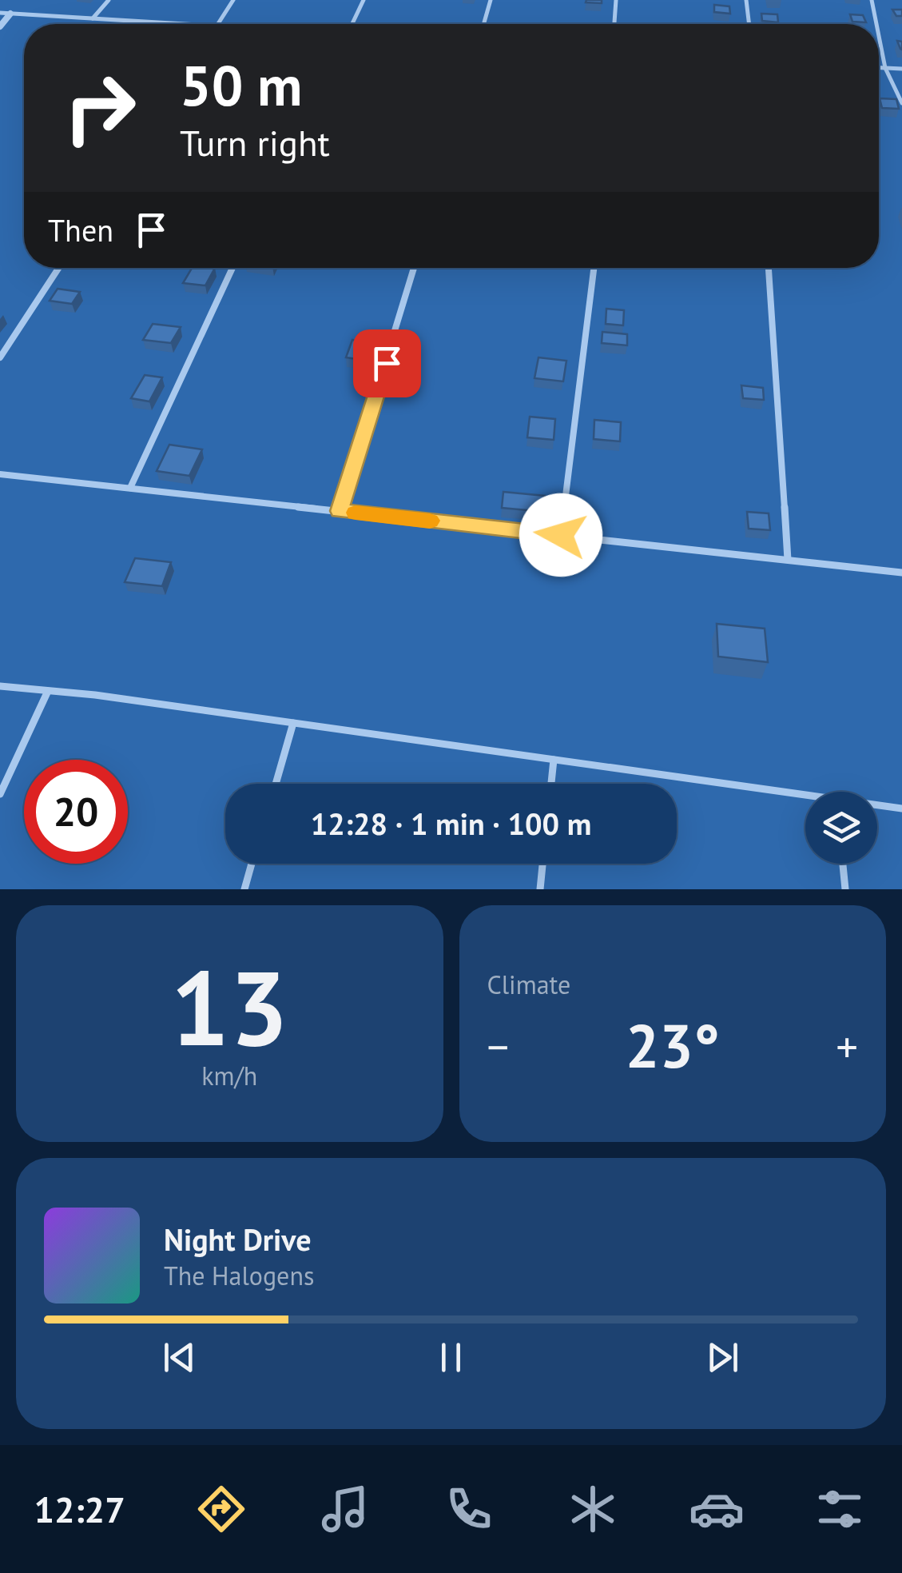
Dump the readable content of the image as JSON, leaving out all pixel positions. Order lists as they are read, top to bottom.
{
  "page": {
    "turn": ["50 m", "Turn right"],
    "then": "Then",
    "limit": "20",
    "trip": "12:28 · 1 min · 100 m",
    "tile": [
      ["13", "km/h"],
      "Climate"
    ],
    "heat": ["−", "23°", "+"],
    "song": ["Night Drive", "The Halogens"],
    "tabs": "12:27"
  }
}
